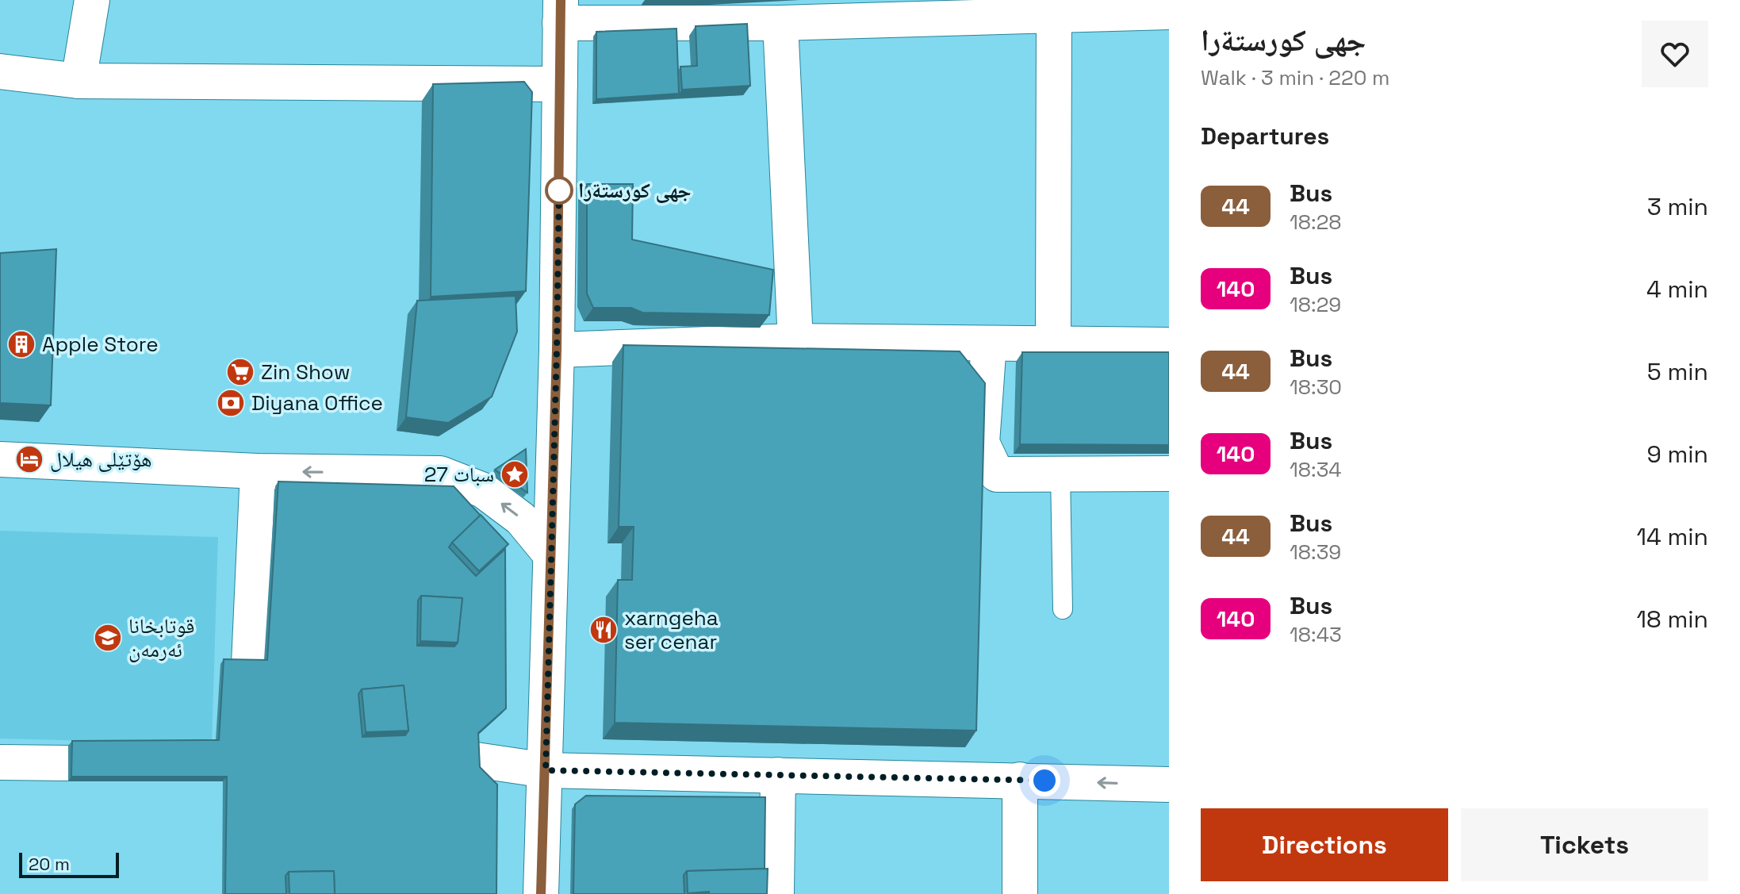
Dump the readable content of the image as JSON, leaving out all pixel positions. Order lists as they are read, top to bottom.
{
  "places": {
    "other": ["جهى كورستةرا"],
    "building": ["Apple Store"],
    "supermarket": ["Zin Show"],
    "bank": ["Diyana Office"],
    "hotel": ["هۆتێلی هیلال"],
    "place": ["27 سبات"],
    "restaurant": ["xarngeha ser cenar"],
    "school or university": ["قوتابخانا ئه‌رمه‌ن"]
  },
  "lines": ["bus line 44"],
  "scale_bar": "20 m",
  "page": {
    "heading": [
      ["جهى كورستةرا", "Walk · 3 min · 220 m"],
      "Departures"
    ],
    "list": [
      {
        "mark": "44",
        "name": "Bus",
        "note": "18:28",
        "value": "3 min"
      },
      {
        "mark": "140",
        "name": "Bus",
        "note": "18:29",
        "value": "4 min"
      },
      {
        "mark": "44",
        "name": "Bus",
        "note": "18:30",
        "value": "5 min"
      },
      {
        "mark": "140",
        "name": "Bus",
        "note": "18:34",
        "value": "9 min"
      },
      {
        "mark": "44",
        "name": "Bus",
        "note": "18:39",
        "value": "14 min"
      },
      {
        "mark": "140",
        "name": "Bus",
        "note": "18:43",
        "value": "18 min"
      }
    ],
    "buttons": ["Directions", "Tickets"],
    "scale": "20 m"
  }
}
